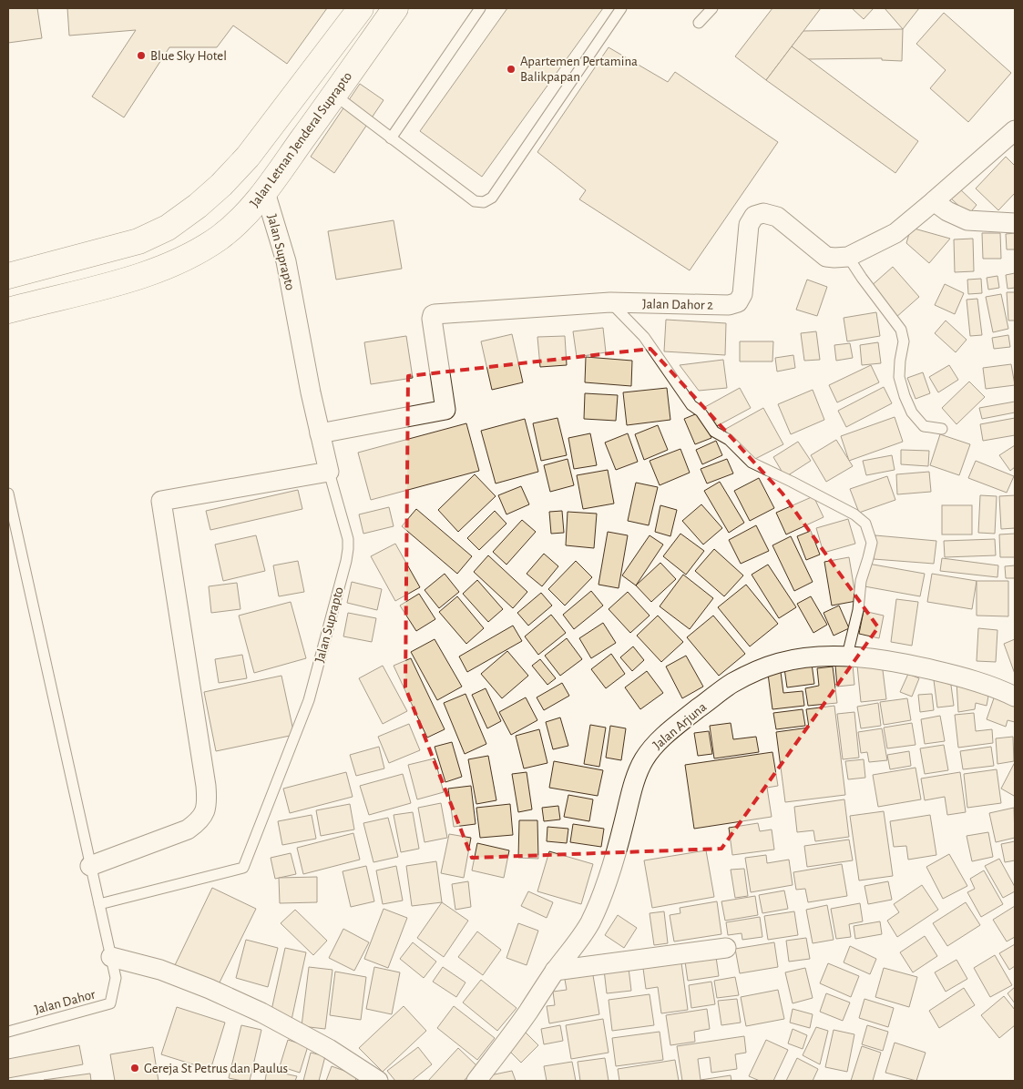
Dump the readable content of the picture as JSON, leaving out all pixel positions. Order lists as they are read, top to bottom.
{
  "streets": {
    "main road": ["Jalan Letnan Jenderal Suprapto"],
    "street": ["Jalan Suprapto", "Jalan Dahor 2", "Jalan Arjuna"],
    "lane": ["Jalan Dahor"]
  },
  "crossings": [
    ["Jalan Letnan Jenderal Suprapto", "Jalan Suprapto"],
    ["Jalan Suprapto", "Jalan Dahor 2"],
    ["Jalan Suprapto", "Jalan Dahor"]
  ],
  "places": ["Blue Sky Hotel", "Apartemen Pertamina Balikpapan", "Gereja St Petrus dan Paulus"]
}
